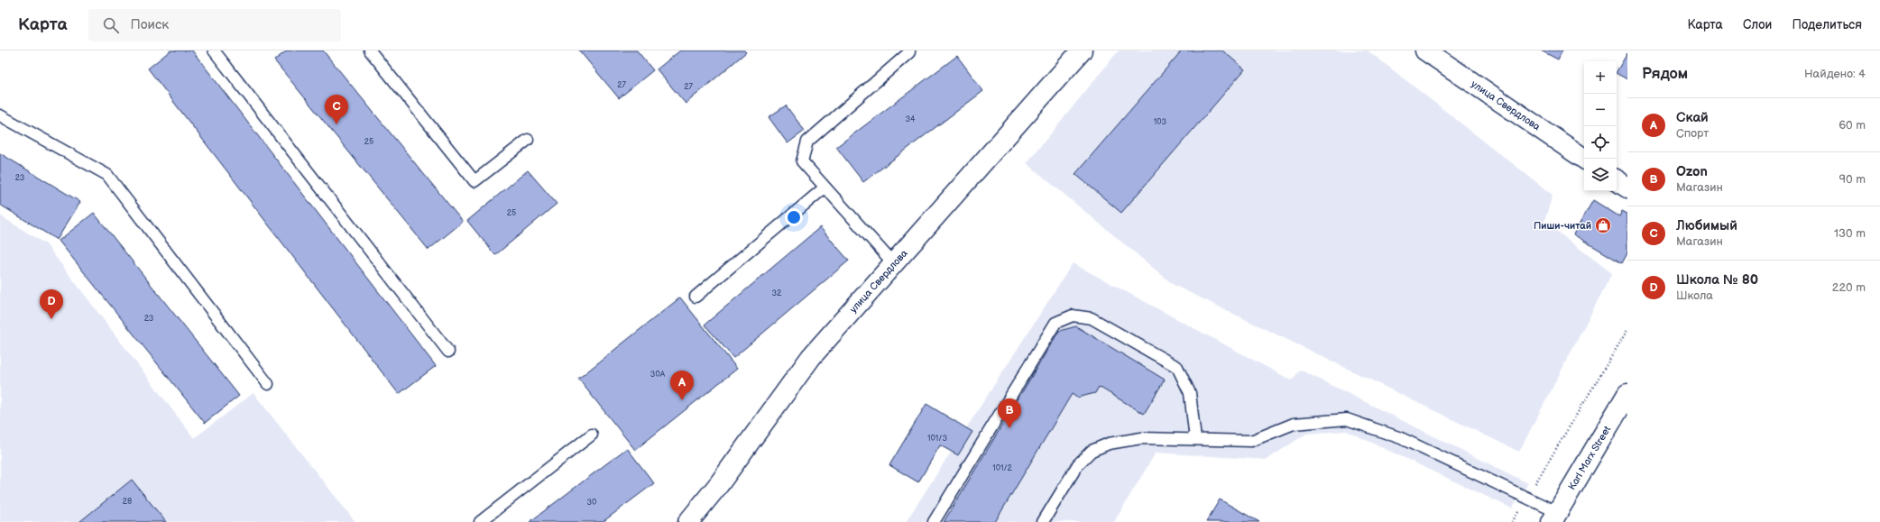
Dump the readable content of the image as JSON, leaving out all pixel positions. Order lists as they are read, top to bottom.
{
  "streets": {
    "main road": ["улица Свердлова", "Karl Marx Street"]
  },
  "places": {
    "shop": ["Пиши-читай"]
  },
  "house_numbers": [
    "27",
    "27",
    "34",
    "103",
    "25",
    "23",
    "25",
    "32",
    "23",
    "30А",
    "101/3",
    "101/2",
    "28",
    "30"
  ],
  "page": {
    "header": "Карта",
    "search": "Поиск",
    "nav": ["Карта", "Слои", "Поделиться"],
    "heading": ["Рядом", "Найдено: 4"],
    "map_buttons": ["+", "−"],
    "pins": [
      "C",
      "D",
      "A",
      "B"
    ],
    "list": [
      {
        "mark": "A",
        "name": "Скай",
        "note": "Спорт",
        "value": "60 m"
      },
      {
        "mark": "B",
        "name": "Ozon",
        "note": "Магазин",
        "value": "90 m"
      },
      {
        "mark": "C",
        "name": "Любимый",
        "note": "Магазин",
        "value": "130 m"
      },
      {
        "mark": "D",
        "name": "Школа № 80",
        "note": "Школа",
        "value": "220 m"
      }
    ]
  }
}
